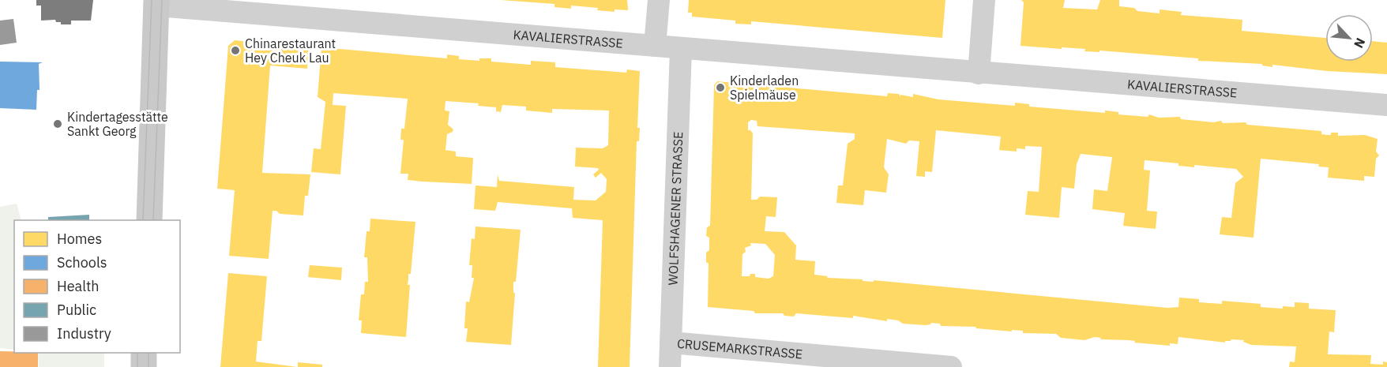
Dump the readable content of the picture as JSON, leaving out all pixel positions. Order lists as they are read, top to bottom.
{
  "streets": {
    "street": ["KAVALIERSTRASSE", "WOLFSHAGENER STRASSE", "CRUSEMARKSTRASSE"]
  },
  "crossings": [
    ["KAVALIERSTRASSE", "WOLFSHAGENER STRASSE"],
    ["WOLFSHAGENER STRASSE", "CRUSEMARKSTRASSE"]
  ],
  "places": ["Chinarestaurant Hey Cheuk Lau", "Kinderladen Spielmäuse", "Kindertagesstätte Sankt Georg"],
  "legend": [
    "Homes",
    "Schools",
    "Health",
    "Public",
    "Industry"
  ],
  "north": "bottom right"
}
